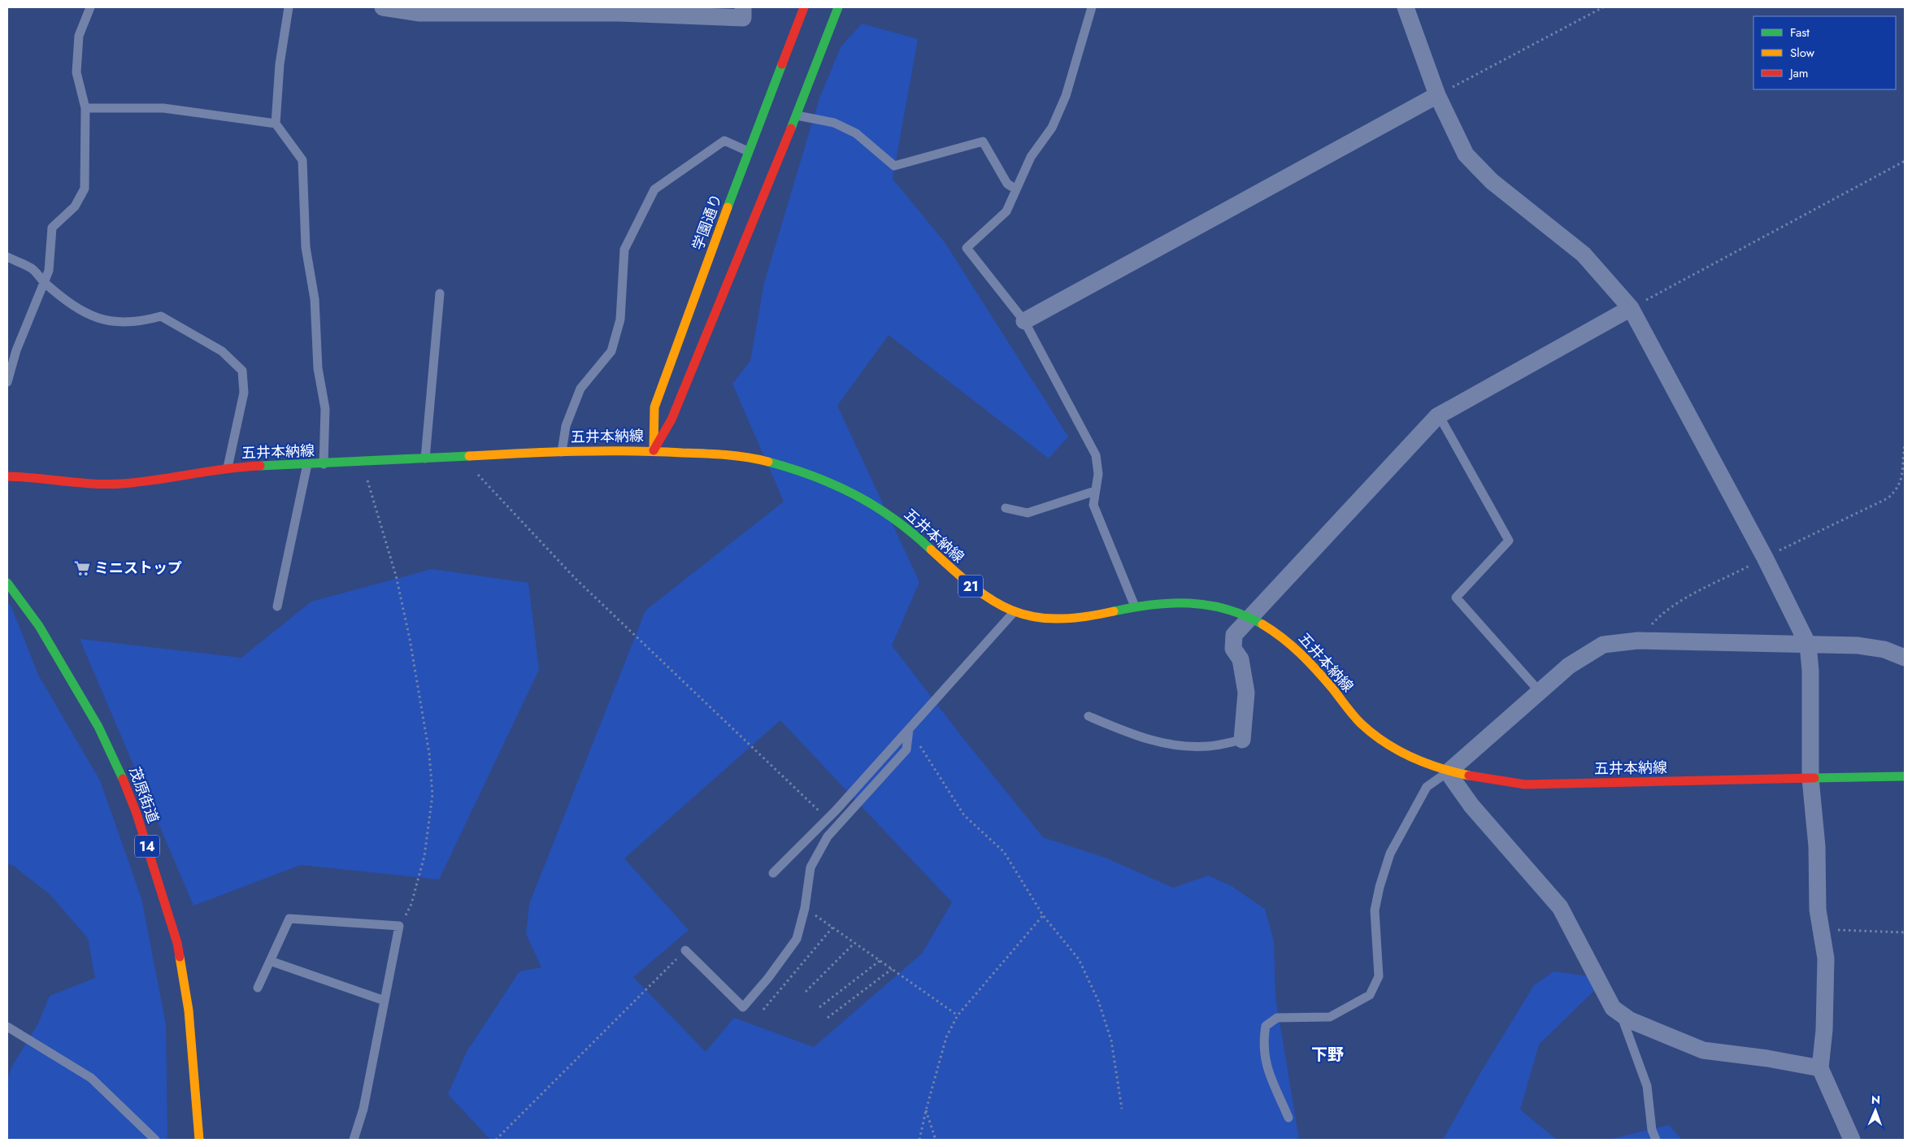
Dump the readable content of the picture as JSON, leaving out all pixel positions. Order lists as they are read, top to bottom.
{
  "streets": {
    "main road": [
      "学園通り",
      "五井本納線",
      "21",
      "茂原街道",
      "14"
    ]
  },
  "crossings": [
    ["学園通り", "五井本納線"]
  ],
  "districts": ["下野"],
  "places": {
    "supermarket": ["ミニストップ"]
  },
  "legend": ["Fast", "Slow", "Jam"],
  "north": "top"
}
